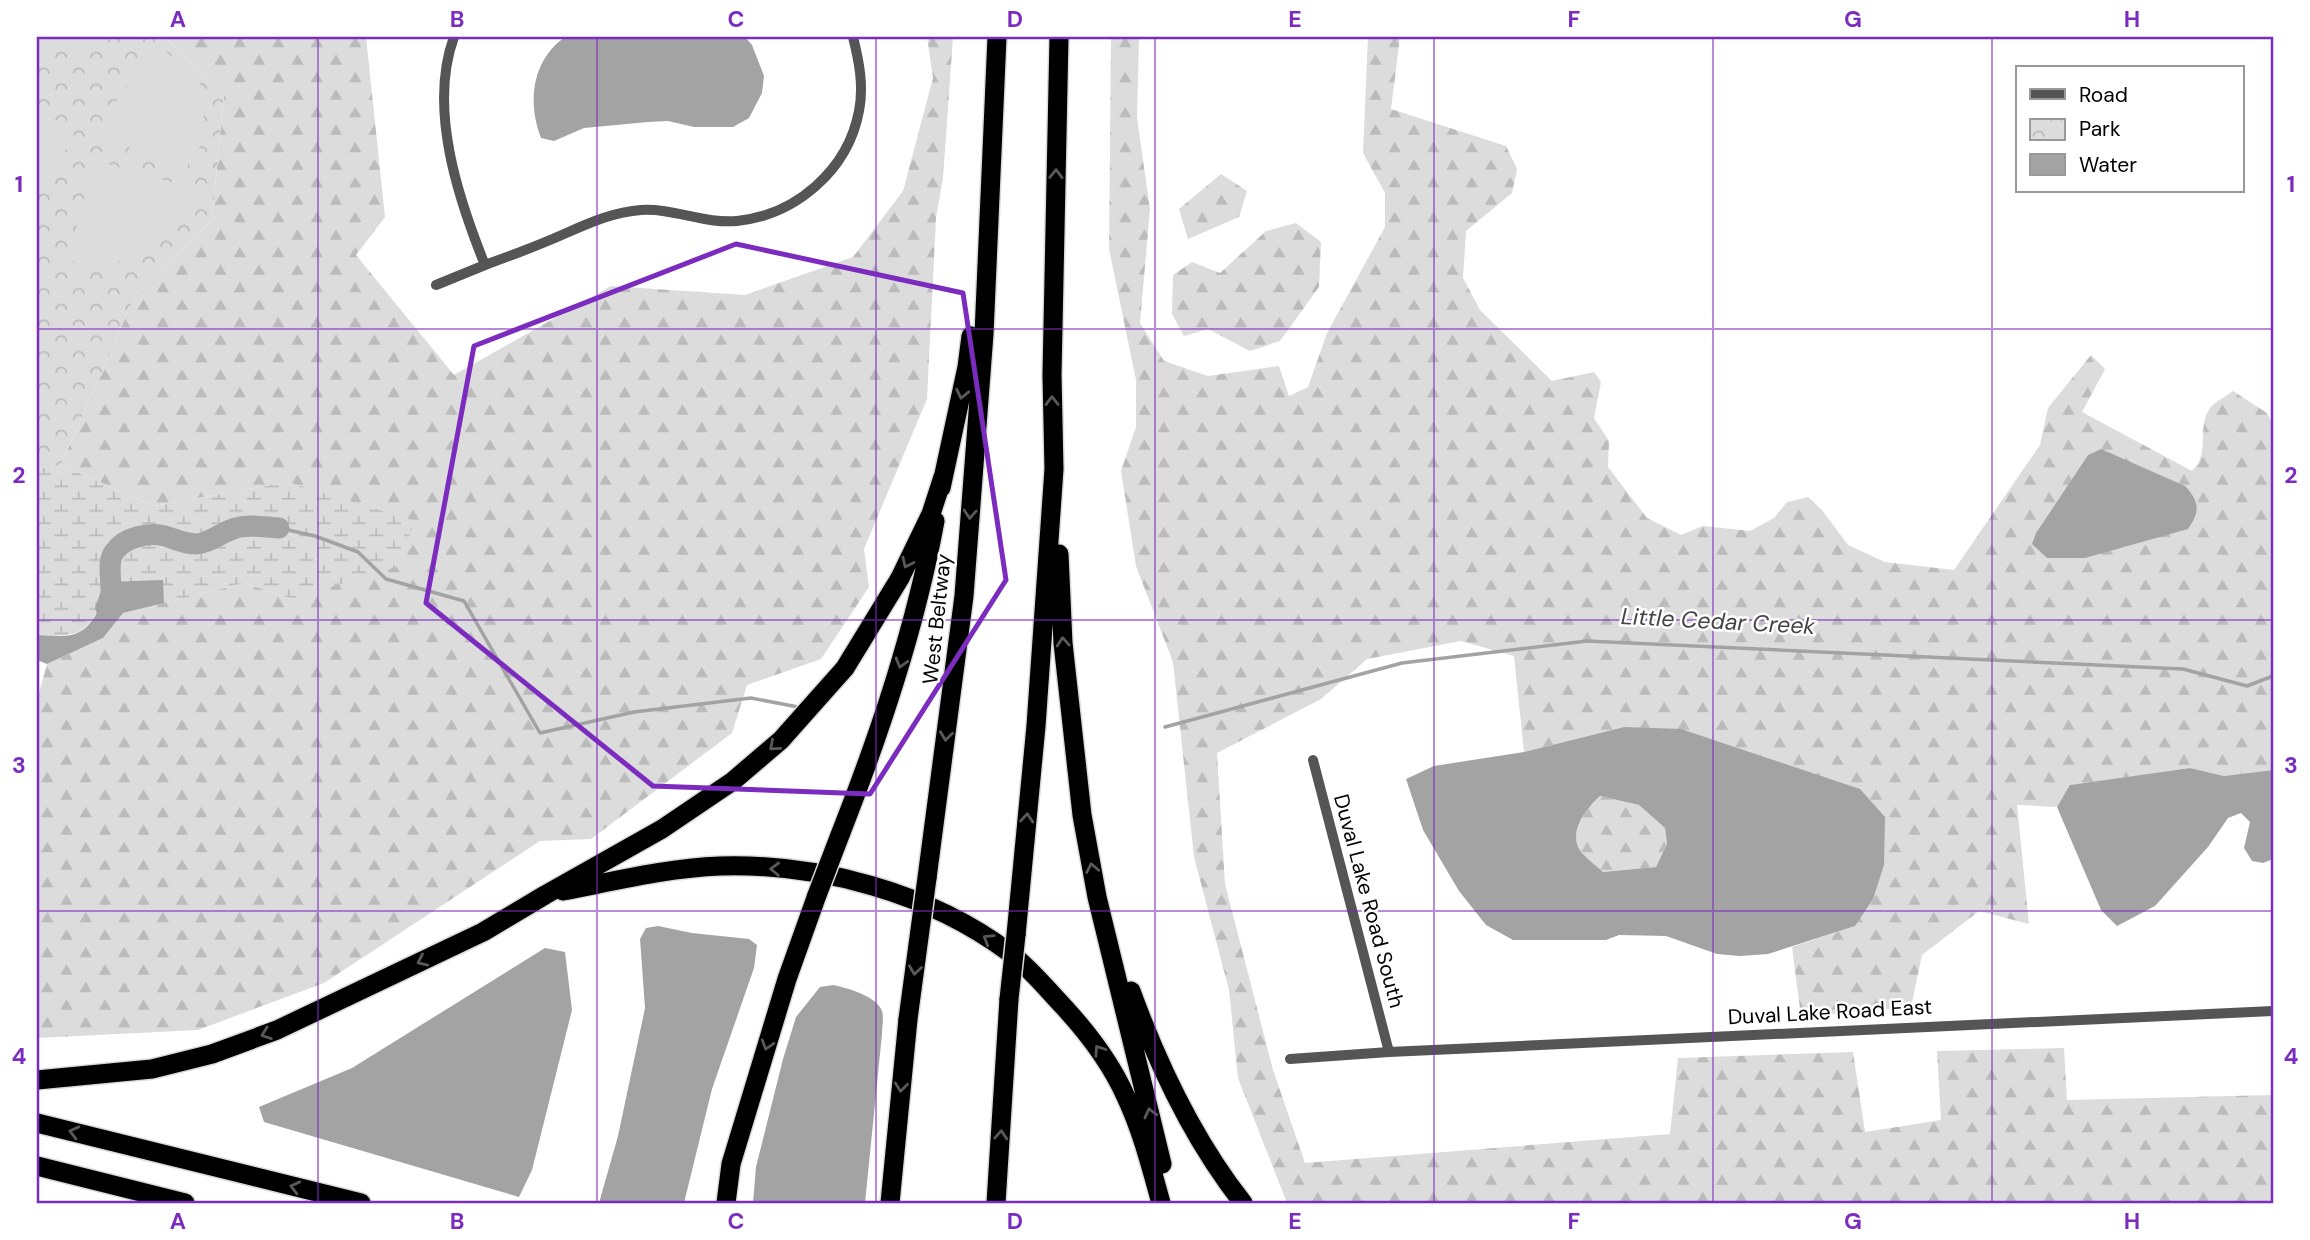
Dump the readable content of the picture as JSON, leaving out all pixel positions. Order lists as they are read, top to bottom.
{
  "streets": {
    "highway": ["West Beltway"],
    "street": ["Duval Lake Road South", "Duval Lake Road East"]
  },
  "crossings": [
    ["Duval Lake Road South", "Duval Lake Road East"]
  ],
  "water": ["Little Cedar Creek"],
  "legend": ["Road", "Park", "Water"],
  "grid": {
    "columns": [
      "A",
      "B",
      "C",
      "D",
      "E",
      "F",
      "G",
      "H"
    ],
    "rows": [
      "1",
      "2",
      "3",
      "4"
    ]
  }
}
